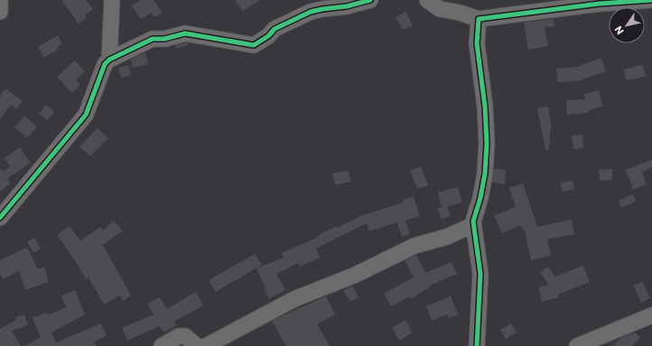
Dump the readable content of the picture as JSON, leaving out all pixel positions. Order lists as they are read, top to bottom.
{
  "north": "bottom left"
}
